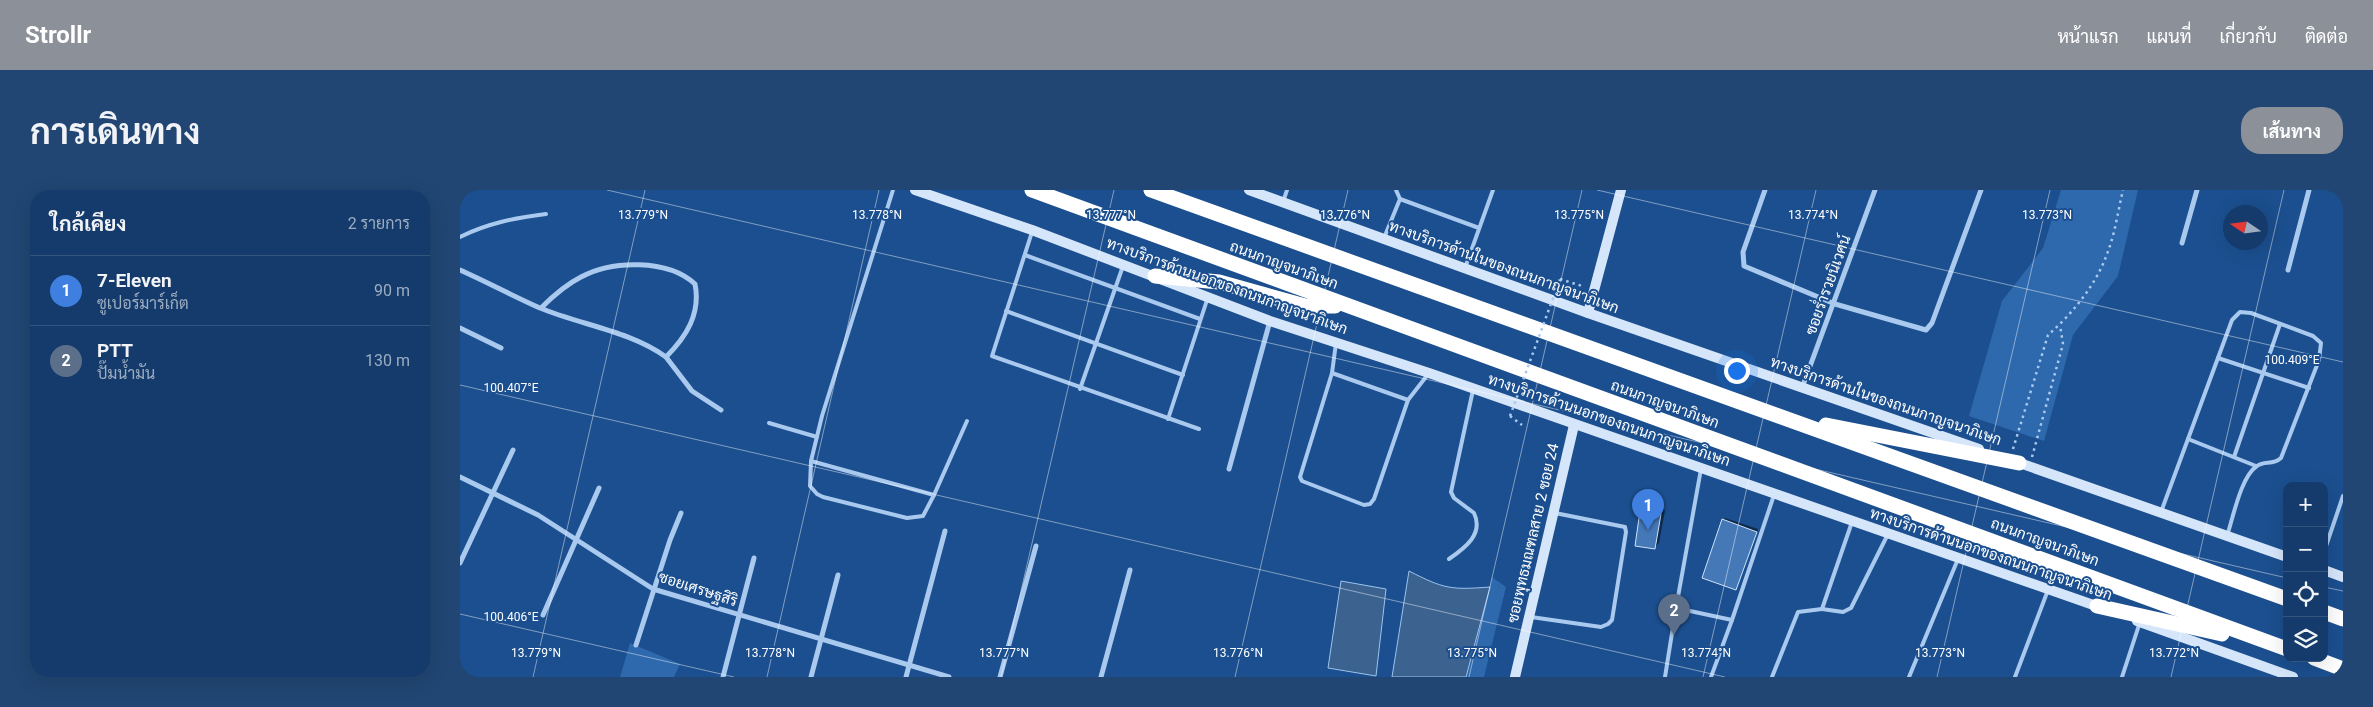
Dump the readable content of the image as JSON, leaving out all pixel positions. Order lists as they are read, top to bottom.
{
  "streets": {
    "highway": ["ถนนกาญจนาภิเษก"],
    "main road": ["ทางบริการด้านในของถนนกาญจนาภิเษก", "ทางบริการด้านนอกของถนนกาญจนาภิเษก", "ซอยพุทธมณฑลสาย 2 ซอย 24"],
    "street": ["ซอยร่ำรวยนิเวศน์", "ซอยเศรษฐสิริ"]
  },
  "crossings": [
    ["ทางบริการด้านในของถนนกาญจนาภิเษก", "ซอยร่ำรวยนิเวศน์"],
    ["ทางบริการด้านนอกของถนนกาญจนาภิเษก", "ซอยพุทธมณฑลสาย 2 ซอย 24"]
  ],
  "north": "left",
  "page": {
    "header": "Strollr",
    "nav": [
      "หน้าแรก",
      "แผนที่",
      "เกี่ยวกับ",
      "ติดต่อ"
    ],
    "title": "การเดินทาง",
    "buttons": "เส้นทาง",
    "heading": ["ใกล้เคียง", "2 รายการ"],
    "list": [
      {
        "mark": "1",
        "name": "7-Eleven",
        "note": "ซูเปอร์มาร์เก็ต",
        "value": "90 m"
      },
      {
        "mark": "2",
        "name": "PTT",
        "note": "ปั๊มน้ำมัน",
        "value": "130 m"
      }
    ],
    "map_buttons": ["+", "−"],
    "pins": ["1", "2"]
  },
  "coordinates": [
    "13.779°N",
    "13.778°N",
    "13.777°N",
    "13.776°N",
    "13.775°N",
    "13.774°N",
    "13.773°N",
    "100.409°E",
    "100.407°E",
    "100.406°E",
    "13.772°N"
  ]
}
